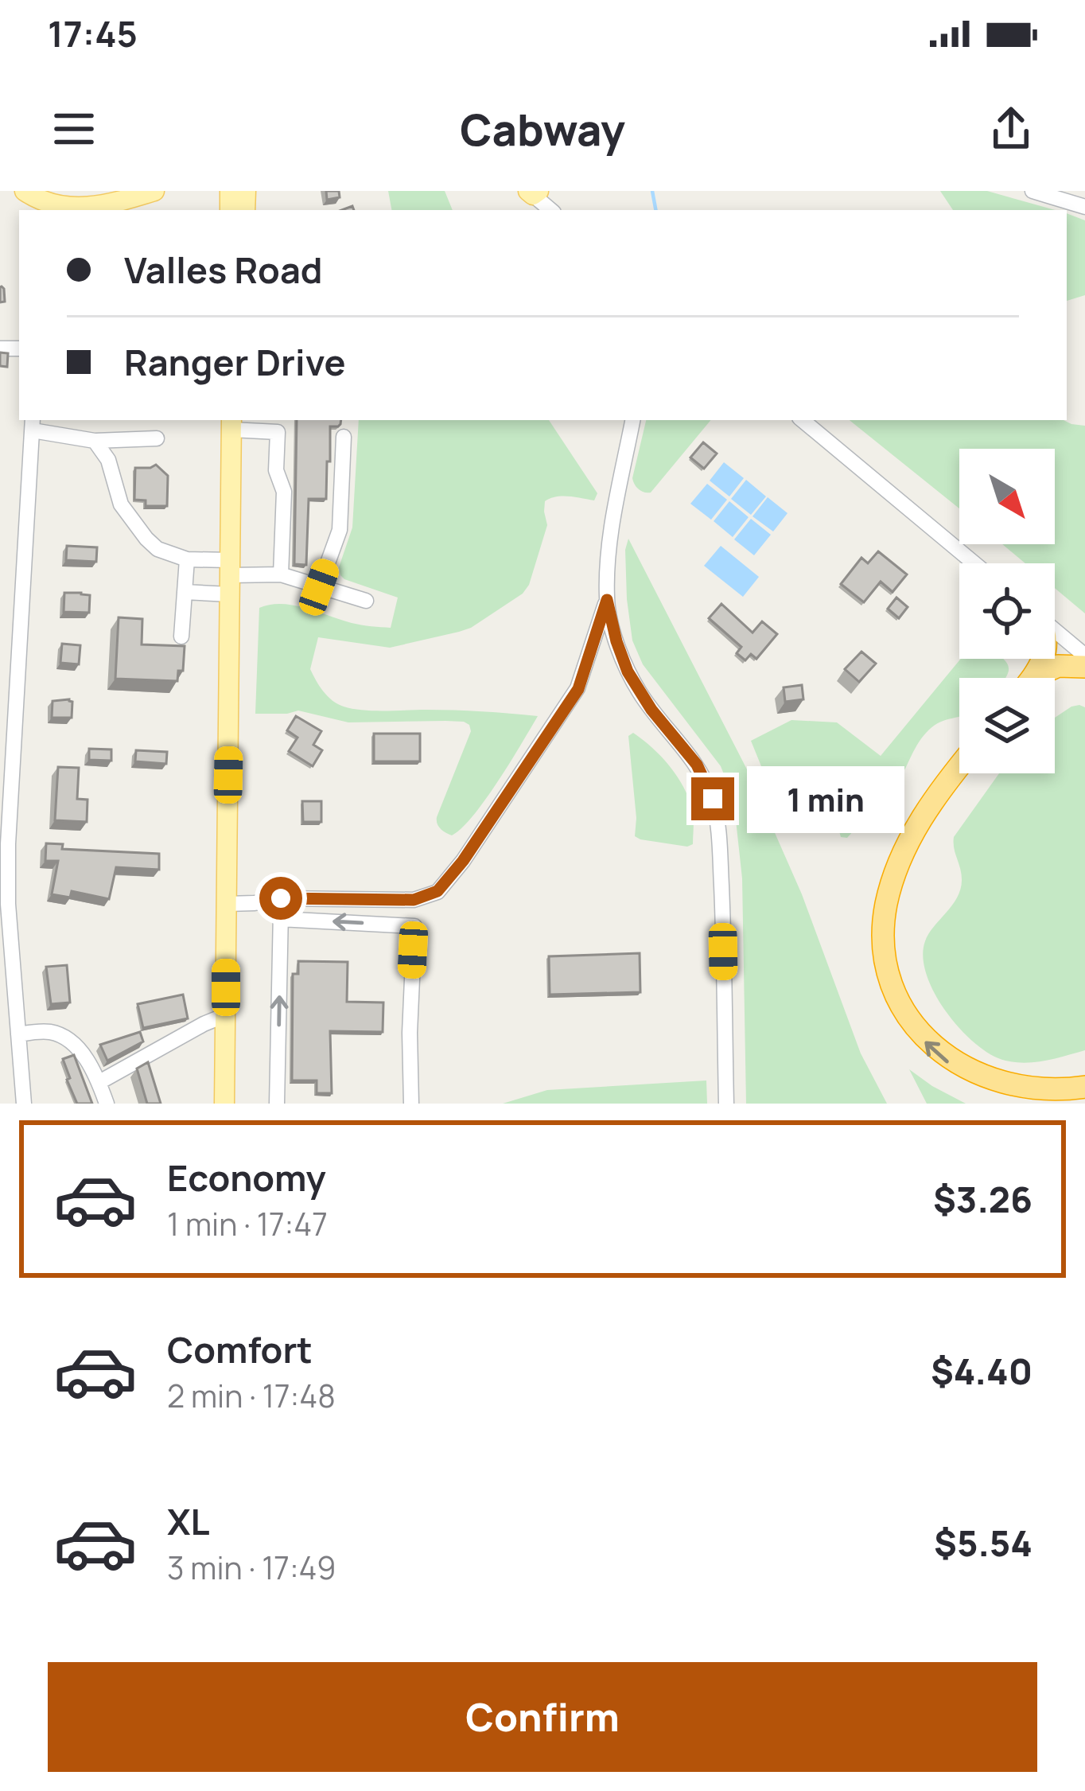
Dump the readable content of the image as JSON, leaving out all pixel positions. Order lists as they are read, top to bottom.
{
  "north": "bottom right",
  "page": {
    "status": "17:45",
    "header": "Cabway",
    "banner": ["Valles Road", "Ranger Drive"],
    "bubble": "1 min",
    "list": [
      {
        "name": "Economy",
        "note": "1 min · 17:47",
        "value": "$3.26"
      },
      {
        "name": "Comfort",
        "note": "2 min · 17:48",
        "value": "$4.40"
      },
      {
        "name": "XL",
        "note": "3 min · 17:49",
        "value": "$5.54"
      }
    ],
    "buttons": "Confirm"
  }
}
